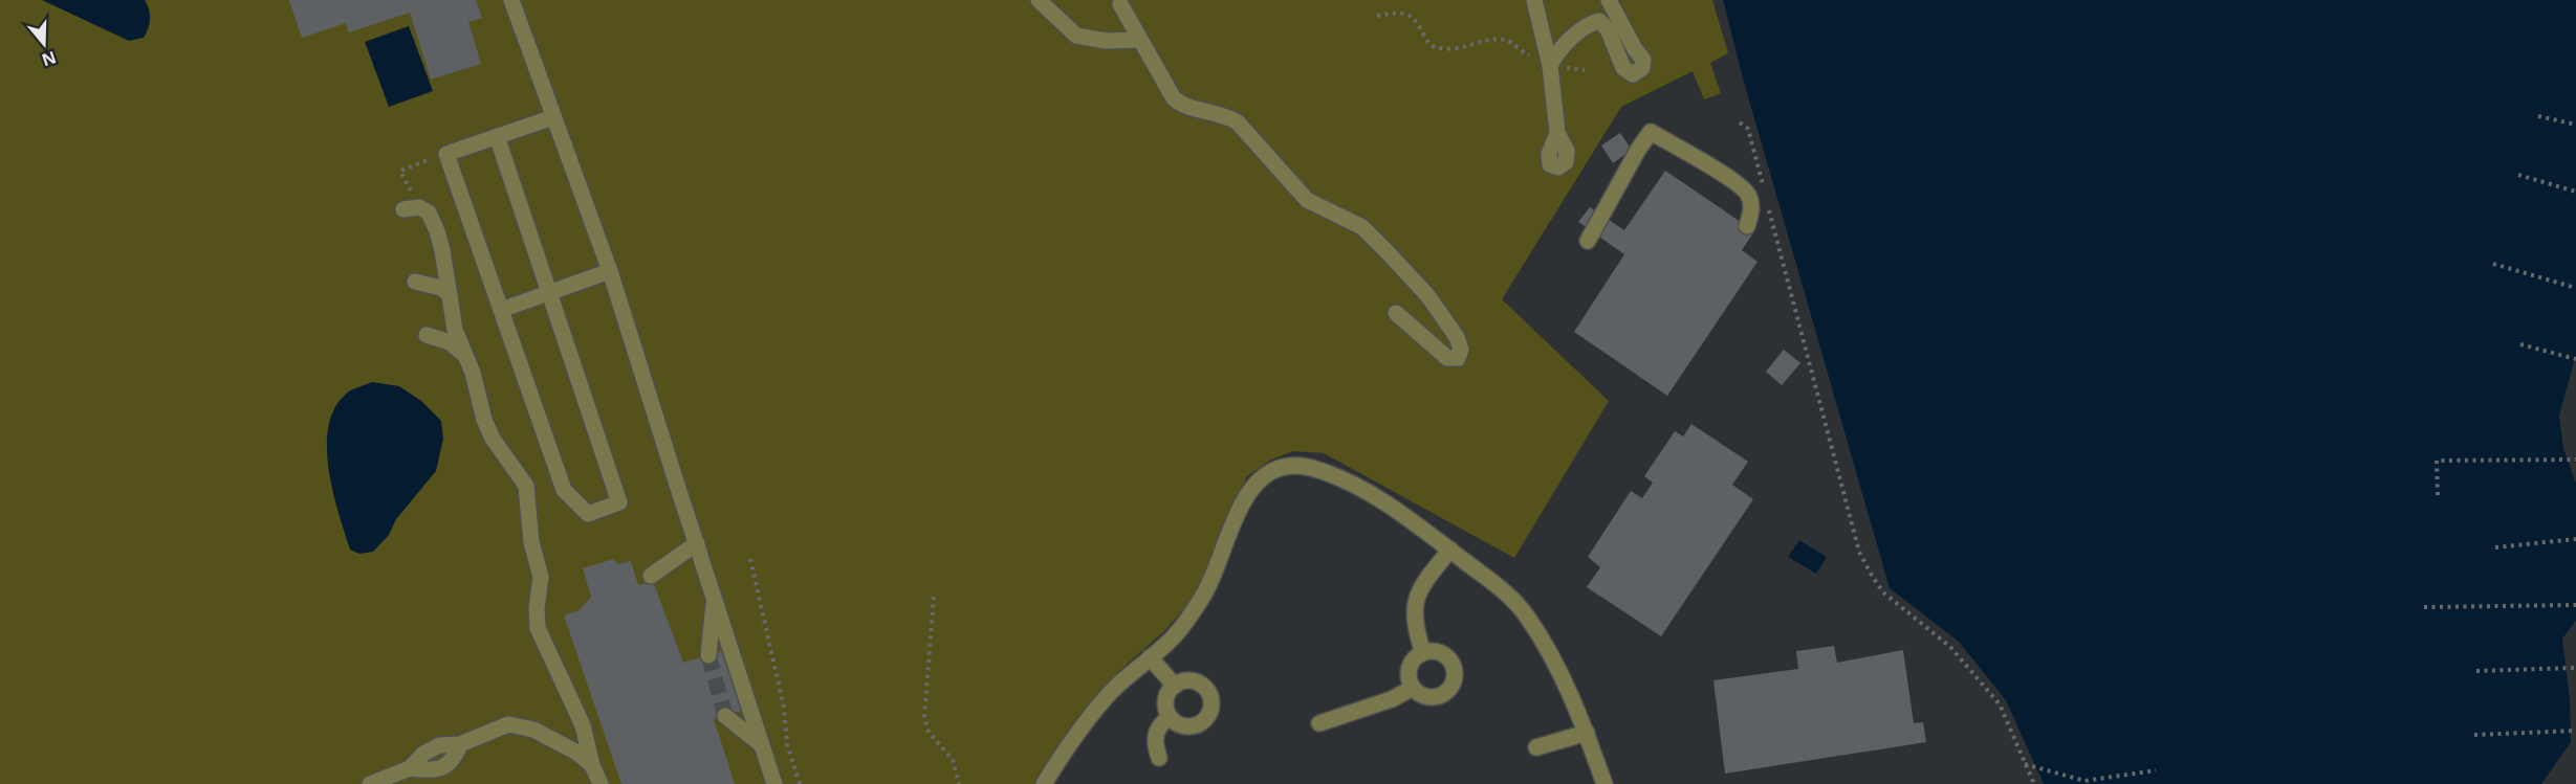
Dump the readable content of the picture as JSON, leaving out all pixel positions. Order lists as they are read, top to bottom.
{
  "north": "bottom"
}
